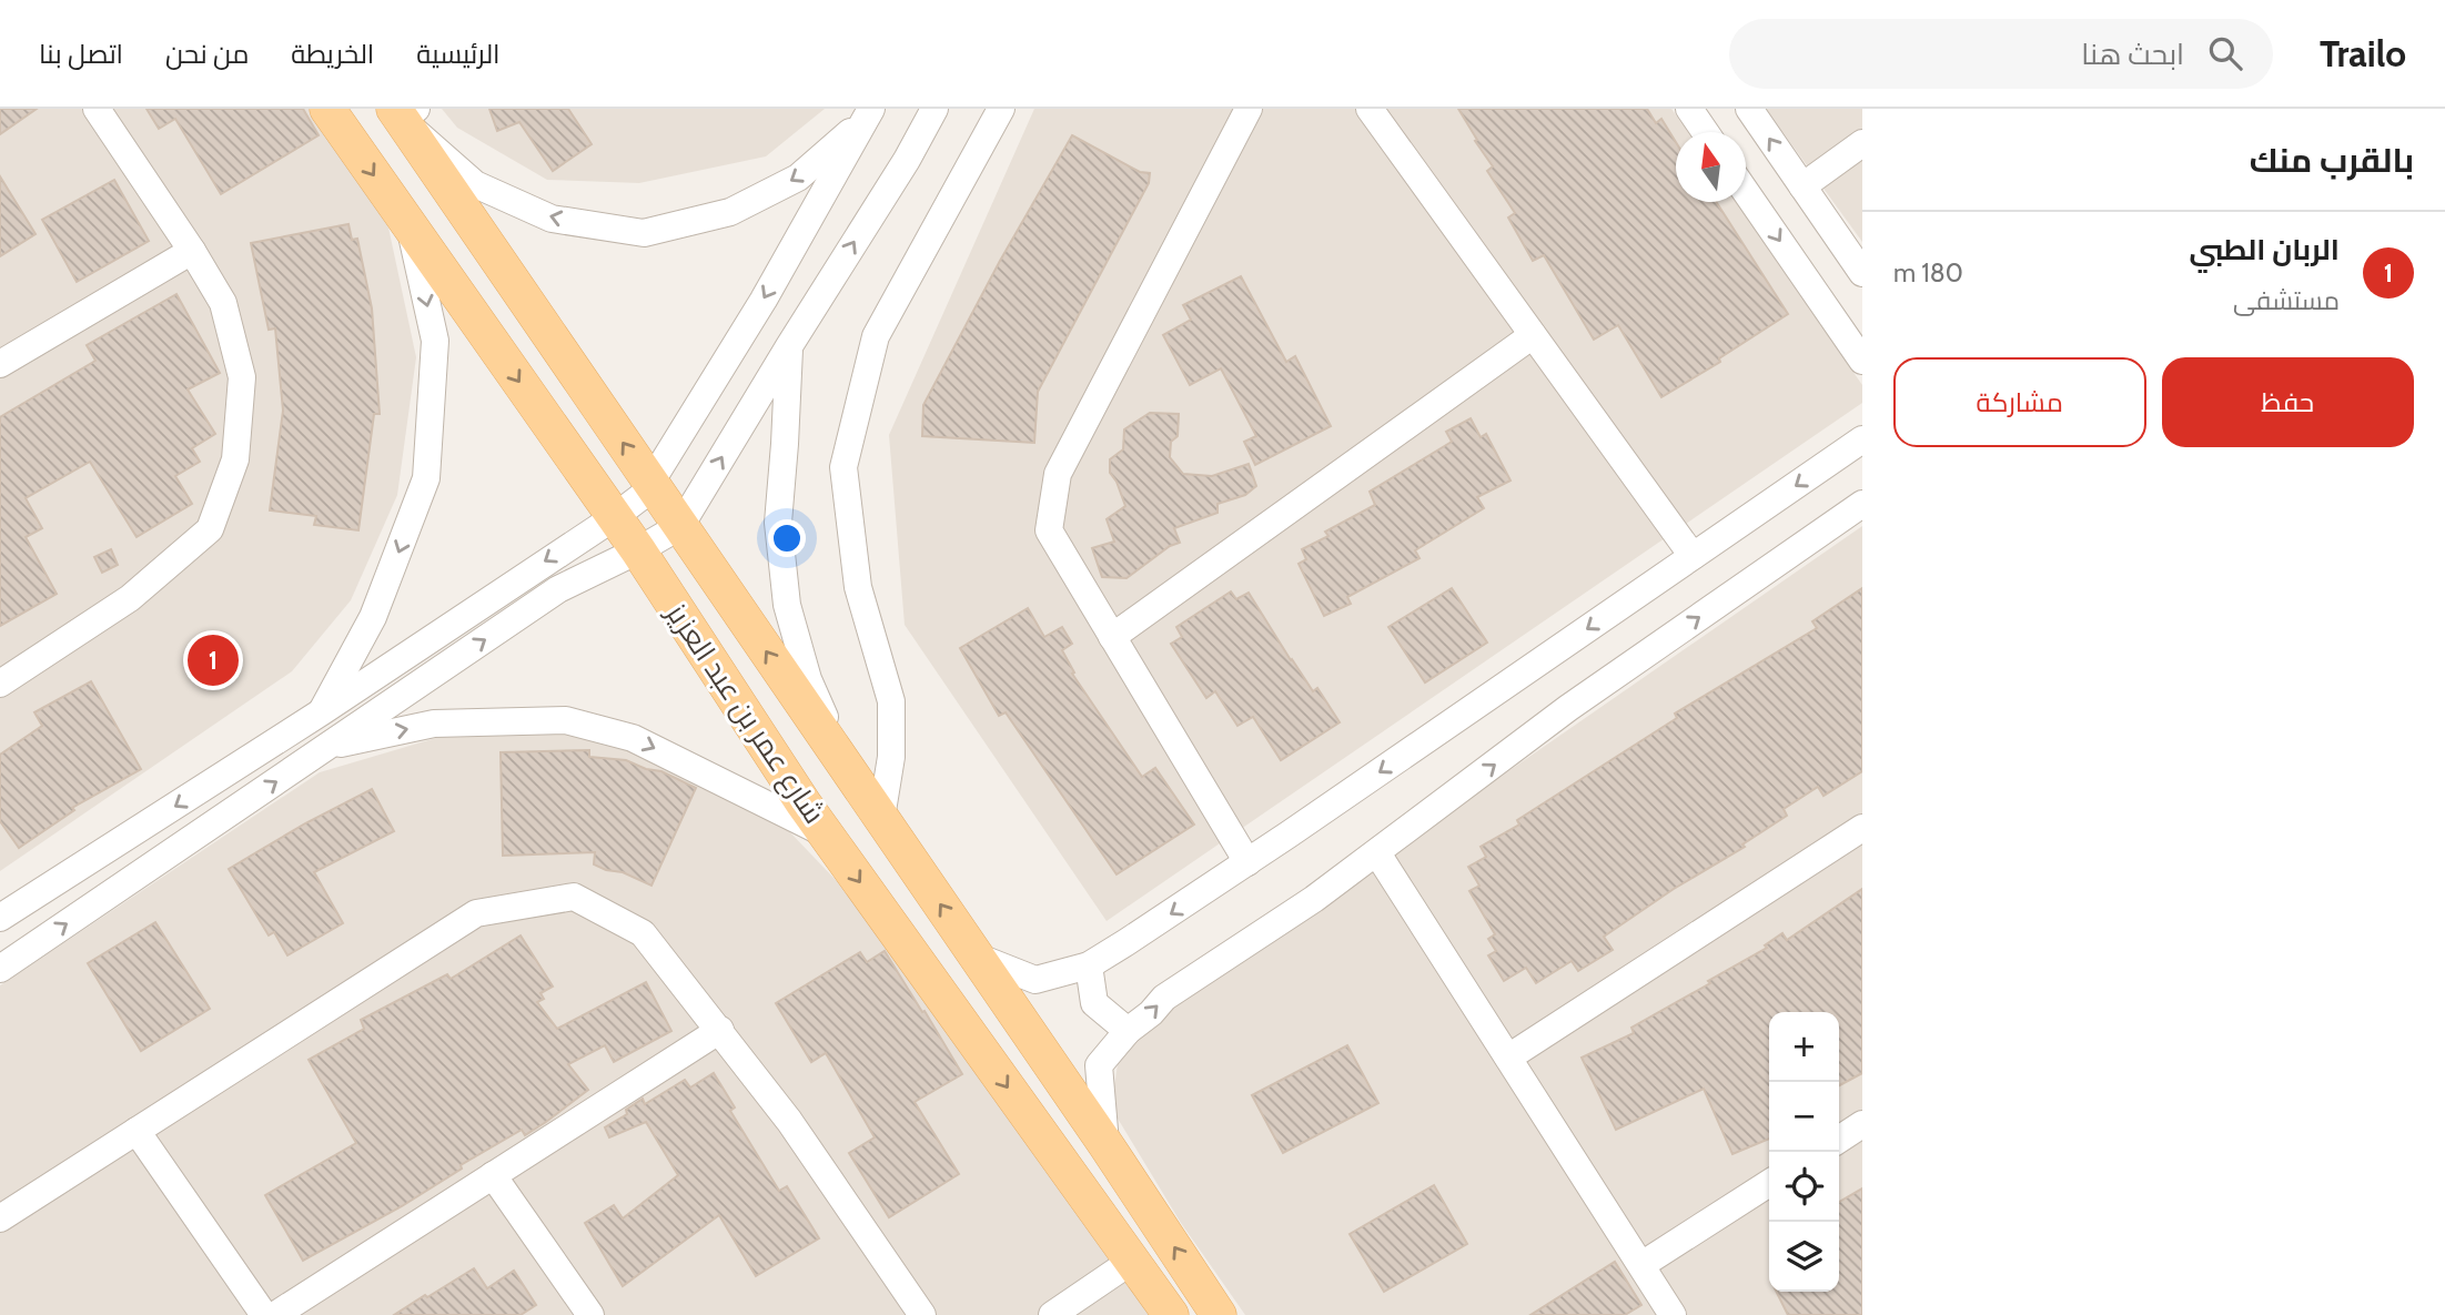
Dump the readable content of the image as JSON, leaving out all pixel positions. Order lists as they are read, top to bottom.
{
  "streets": {
    "main road": ["شارع عمر بن عبد العزيز"]
  },
  "north": "top",
  "page": {
    "header": "Trailo",
    "search": "ابحث هنا",
    "nav": [
      "الرئيسية",
      "الخريطة",
      "من نحن",
      "اتصل بنا"
    ],
    "heading": "بالقرب منك",
    "list": [
      {
        "mark": "1",
        "name": "الربان الطبي",
        "note": "مستشفى",
        "value": "180 m"
      }
    ],
    "buttons": ["حفظ", "مشاركة"],
    "pins": "1",
    "map_buttons": ["+", "−"]
  }
}
